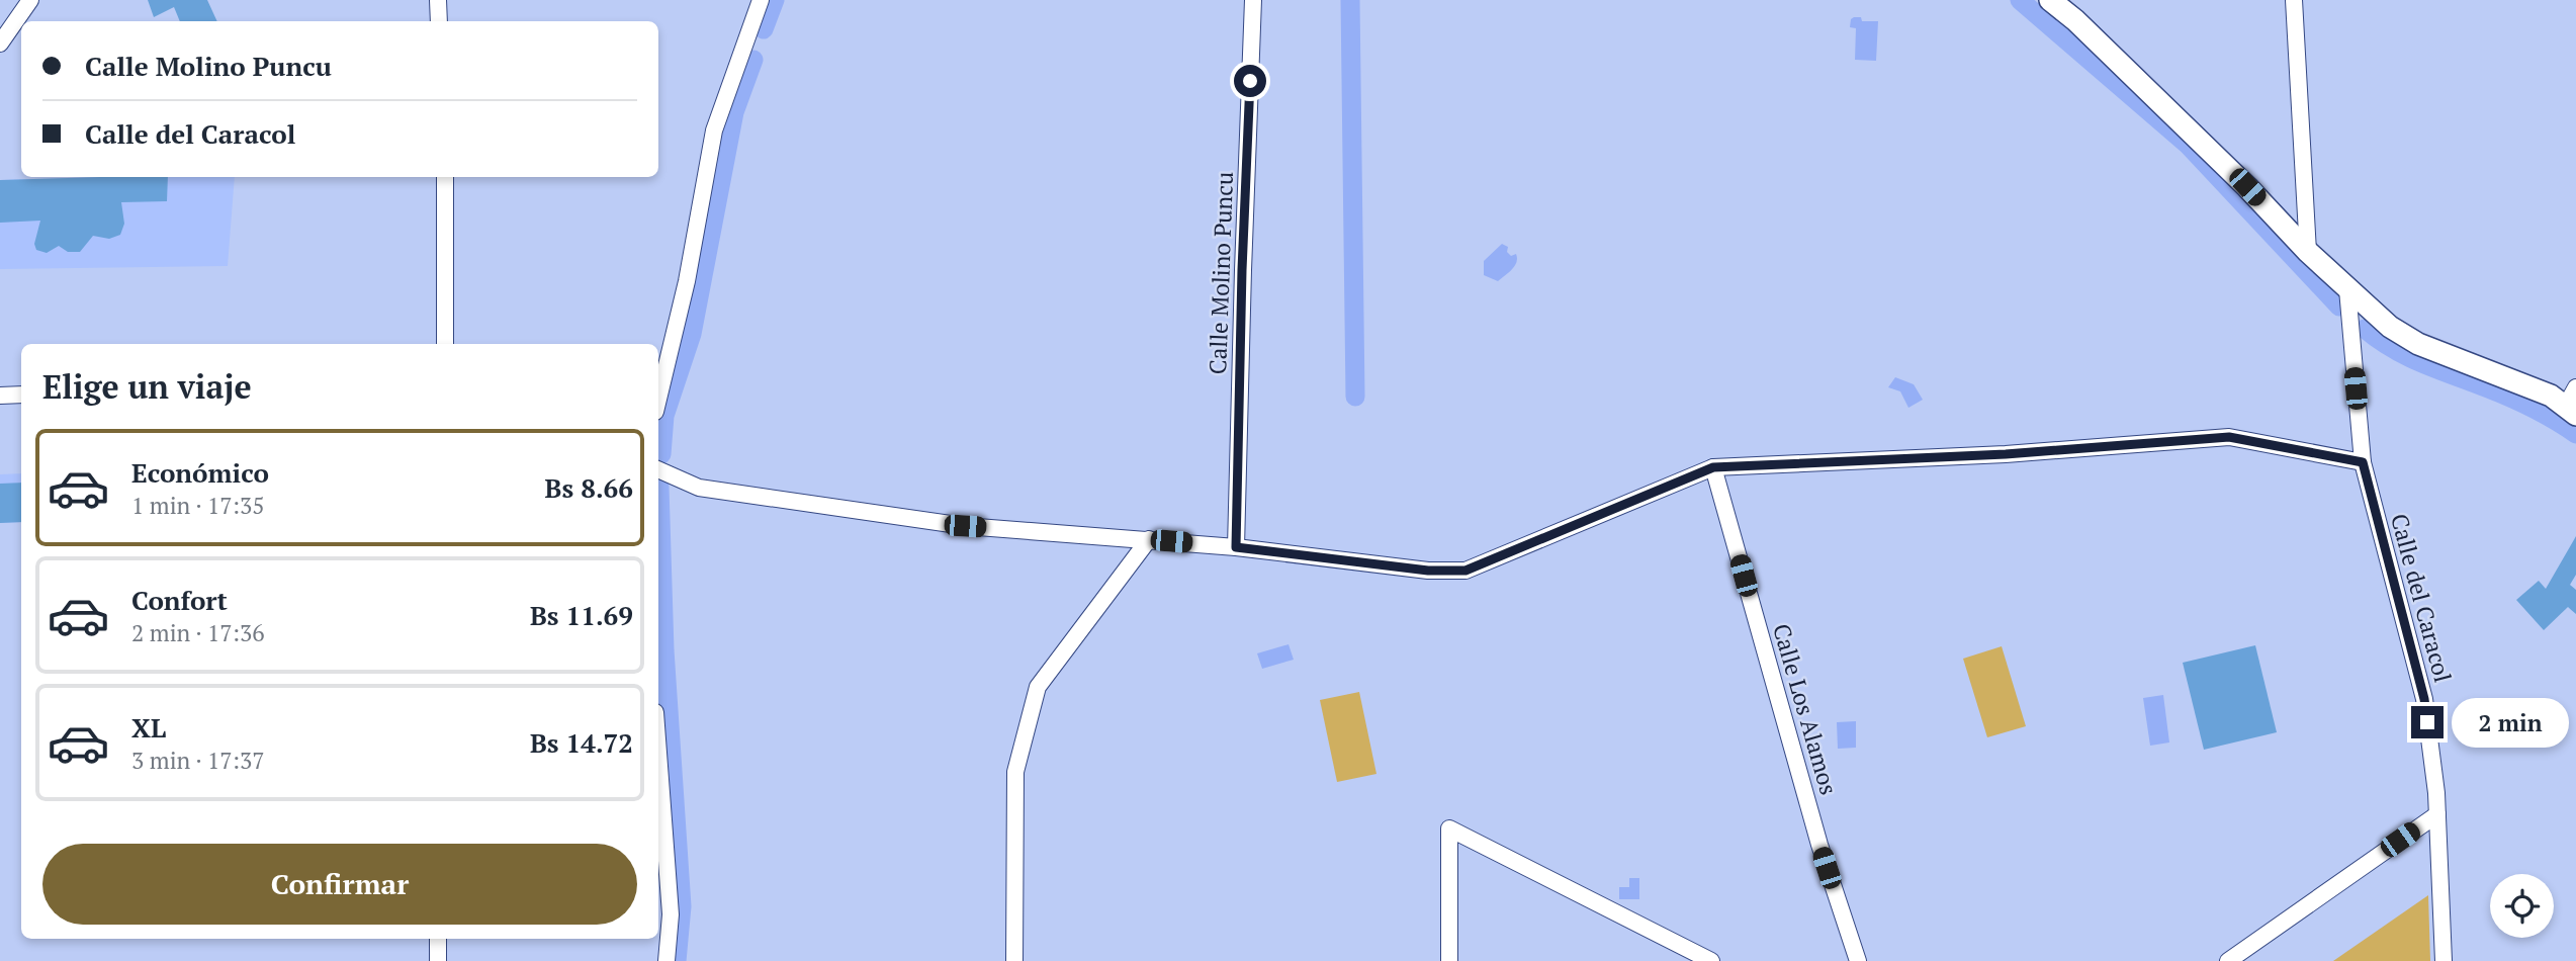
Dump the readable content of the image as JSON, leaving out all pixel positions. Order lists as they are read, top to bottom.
{
  "streets": {
    "street": ["Calle Molino Puncu", "Calle del Caracol", "Calle Los Alamos"]
  },
  "page": {
    "banner": ["Calle Molino Puncu", "Calle del Caracol"],
    "heading": "Elige un viaje",
    "list": [
      {
        "name": "Económico",
        "note": "1 min · 17:35",
        "value": "Bs 8.66"
      },
      {
        "name": "Confort",
        "note": "2 min · 17:36",
        "value": "Bs 11.69"
      },
      {
        "name": "XL",
        "note": "3 min · 17:37",
        "value": "Bs 14.72"
      }
    ],
    "bubble": "2 min",
    "buttons": "Confirmar"
  }
}
